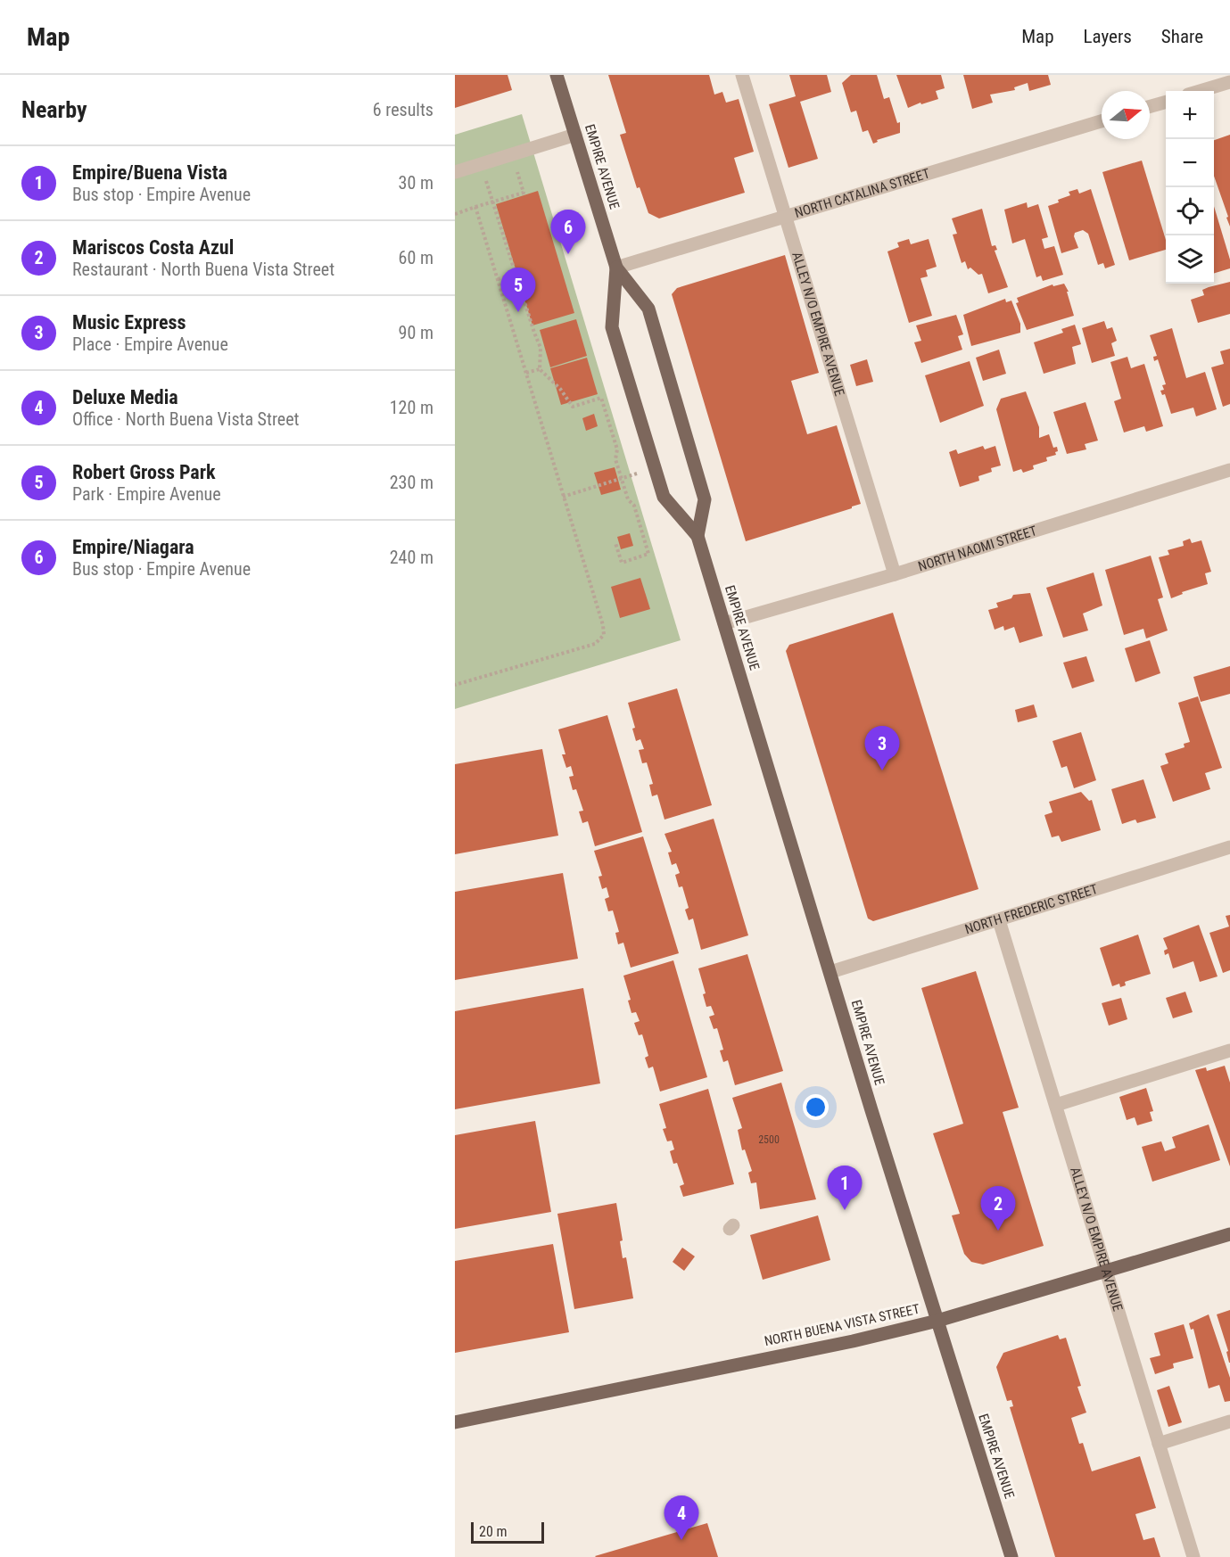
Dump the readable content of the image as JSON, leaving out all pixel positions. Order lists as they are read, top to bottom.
{
  "streets": {
    "main road": ["EMPIRE AVENUE", "NORTH BUENA VISTA STREET"],
    "street": [
      "NORTH CATALINA STREET",
      "ALLEY N/O EMPIRE AVENUE",
      "NORTH NAOMI STREET",
      "NORTH FREDERIC STREET"
    ]
  },
  "crossings": [
    ["EMPIRE AVENUE", "NORTH CATALINA STREET"],
    ["EMPIRE AVENUE", "NORTH NAOMI STREET"],
    ["EMPIRE AVENUE", "NORTH FREDERIC STREET"],
    ["EMPIRE AVENUE", "NORTH BUENA VISTA STREET"],
    ["NORTH CATALINA STREET", "ALLEY N/O EMPIRE AVENUE"],
    ["ALLEY N/O EMPIRE AVENUE", "NORTH NAOMI STREET"],
    ["ALLEY N/O EMPIRE AVENUE", "NORTH FREDERIC STREET"],
    ["ALLEY N/O EMPIRE AVENUE", "NORTH BUENA VISTA STREET"]
  ],
  "house_numbers": ["2500"],
  "scale_bar": "20 m",
  "north": "right",
  "page": {
    "header": "Map",
    "nav": ["Map", "Layers", "Share"],
    "heading": ["Nearby", "6 results"],
    "map_buttons": ["+", "−"],
    "list": [
      {
        "mark": "1",
        "name": "Empire/Buena Vista",
        "note": "Bus stop · Empire Avenue",
        "value": "30 m"
      },
      {
        "mark": "2",
        "name": "Mariscos Costa Azul",
        "note": "Restaurant · North Buena Vista Street",
        "value": "60 m"
      },
      {
        "mark": "3",
        "name": "Music Express",
        "note": "Place · Empire Avenue",
        "value": "90 m"
      },
      {
        "mark": "4",
        "name": "Deluxe Media",
        "note": "Office · North Buena Vista Street",
        "value": "120 m"
      },
      {
        "mark": "5",
        "name": "Robert Gross Park",
        "note": "Park · Empire Avenue",
        "value": "230 m"
      },
      {
        "mark": "6",
        "name": "Empire/Niagara",
        "note": "Bus stop · Empire Avenue",
        "value": "240 m"
      }
    ],
    "pins": [
      "6",
      "5",
      "3",
      "1",
      "2",
      "4"
    ],
    "scale": "20 m"
  }
}
